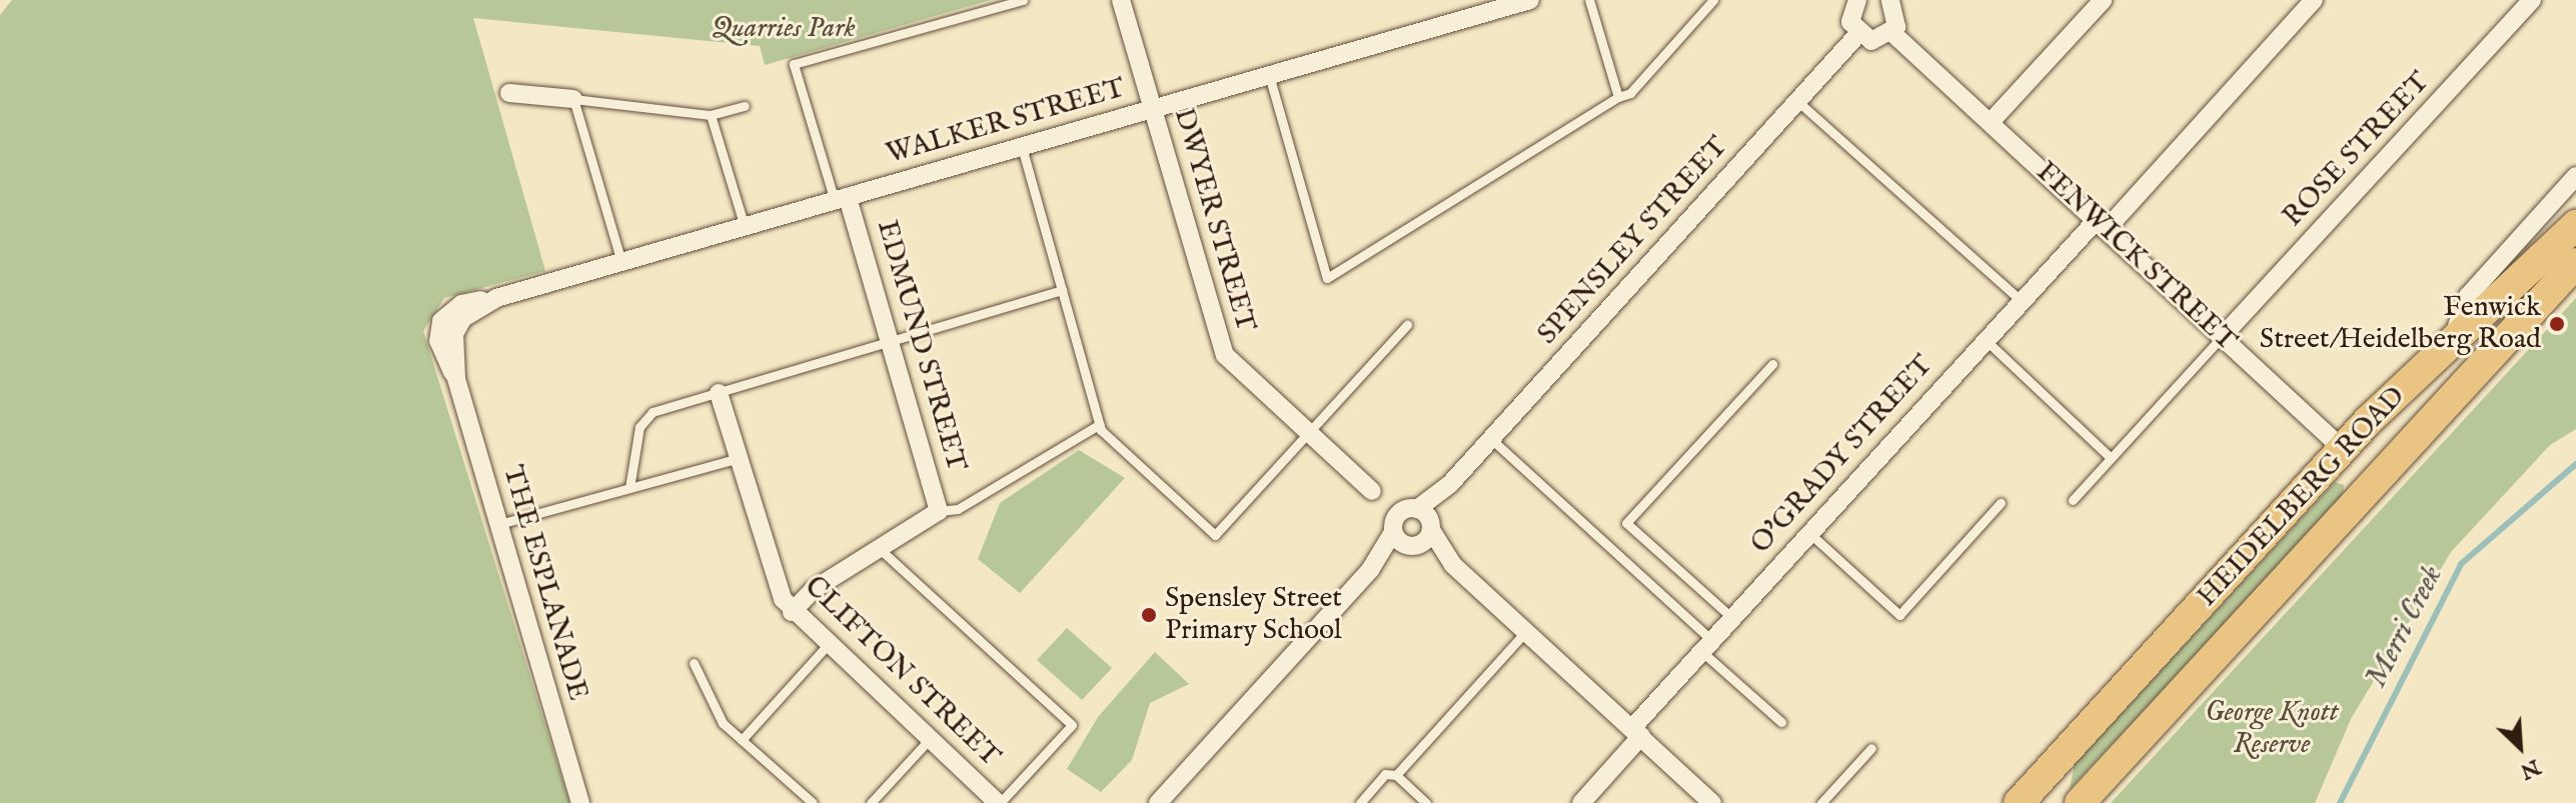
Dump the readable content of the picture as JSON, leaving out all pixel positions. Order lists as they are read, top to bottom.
{
  "streets": {
    "main road": ["FENWICK STREET", "HEIDELBERG ROAD"],
    "street": [
      "WALKER STREET",
      "ROSE STREET",
      "DWYER STREET",
      "SPENSLEY STREET",
      "EDMUND STREET",
      "O'GRADY STREET",
      "THE ESPLANADE",
      "CLIFTON STREET"
    ]
  },
  "crossings": [
    ["WALKER STREET", "DWYER STREET"],
    ["WALKER STREET", "EDMUND STREET"],
    ["WALKER STREET", "THE ESPLANADE"],
    ["ROSE STREET", "FENWICK STREET"],
    ["FENWICK STREET", "O'GRADY STREET"],
    ["FENWICK STREET", "HEIDELBERG ROAD"]
  ],
  "water": ["Merri Creek"],
  "parks": ["Quarries Park", "George Knott Reserve"],
  "places": ["Fenwick Street/Heidelberg Road", "Spensley Street Primary School"],
  "north": "bottom right"
}
